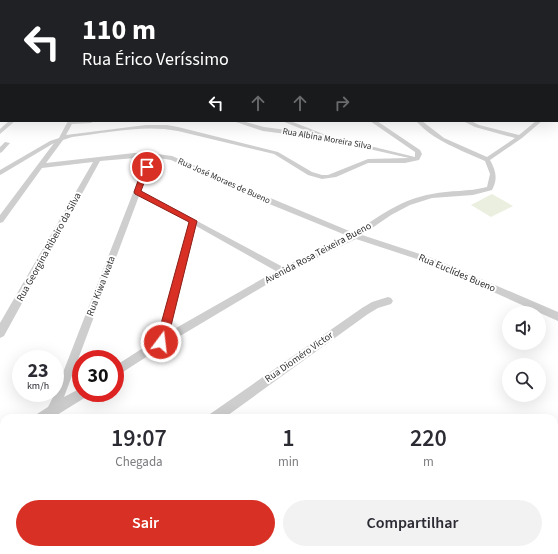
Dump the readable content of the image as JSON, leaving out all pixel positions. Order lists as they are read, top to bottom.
{
  "streets": {
    "street": [
      "Rua Albina Moreira Silva",
      "Rua José Moraes de Bueno",
      "Rua Georgina Ribeiro da Silva",
      "Avenida Rosa Teixeira Bueno",
      "Rua Euclídes Bueno",
      "Rua Kiwa Iwata",
      "Rua Dioméro Victor"
    ]
  },
  "crossings": [
    ["Rua José Moraes de Bueno", "Rua Georgina Ribeiro da Silva"],
    ["Rua José Moraes de Bueno", "Avenida Rosa Teixeira Bueno"],
    ["Rua José Moraes de Bueno", "Rua Euclídes Bueno"],
    ["Rua José Moraes de Bueno", "Rua Kiwa Iwata"],
    ["Avenida Rosa Teixeira Bueno", "Rua Euclídes Bueno"]
  ],
  "page": {
    "turn": ["110 m", "Rua Érico Veríssimo"],
    "speed": "23 km/h",
    "limit": "30",
    "eta": [
      "19:07",
      "Chegada",
      "1",
      "min",
      "220",
      "m"
    ],
    "buttons": ["Sair", "Compartilhar"]
  }
}
